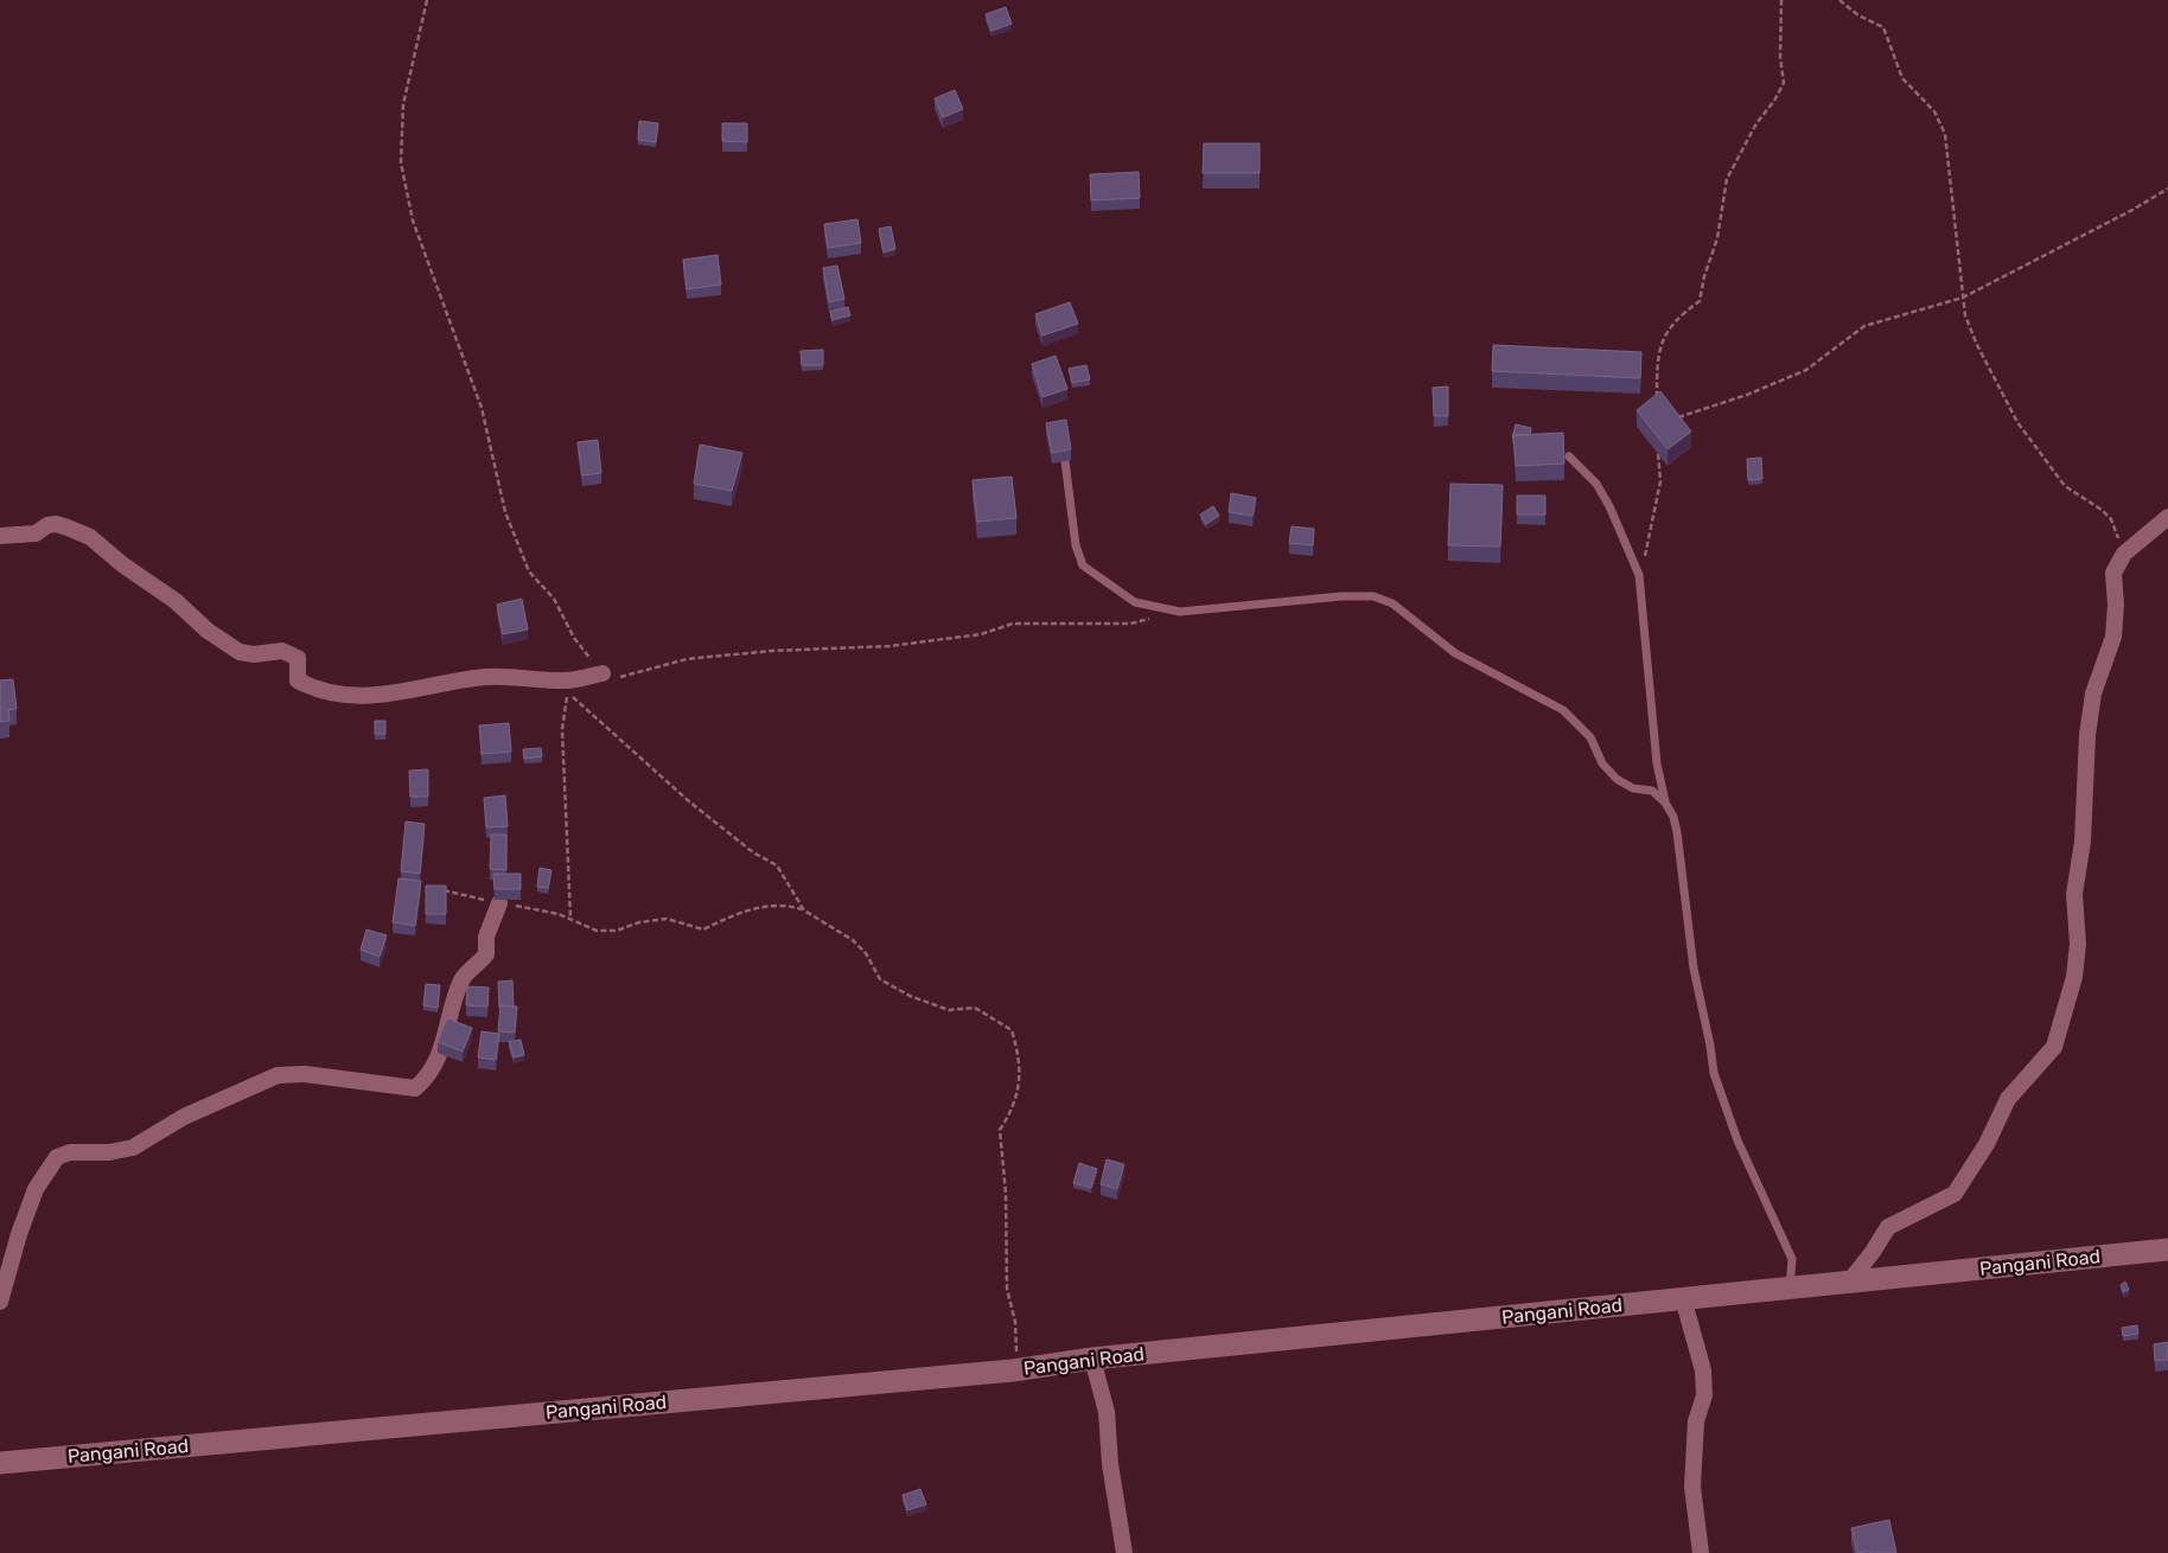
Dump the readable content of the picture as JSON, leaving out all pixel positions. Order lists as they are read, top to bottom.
{
  "streets": {
    "main road": ["Pangani Road"]
  }
}
